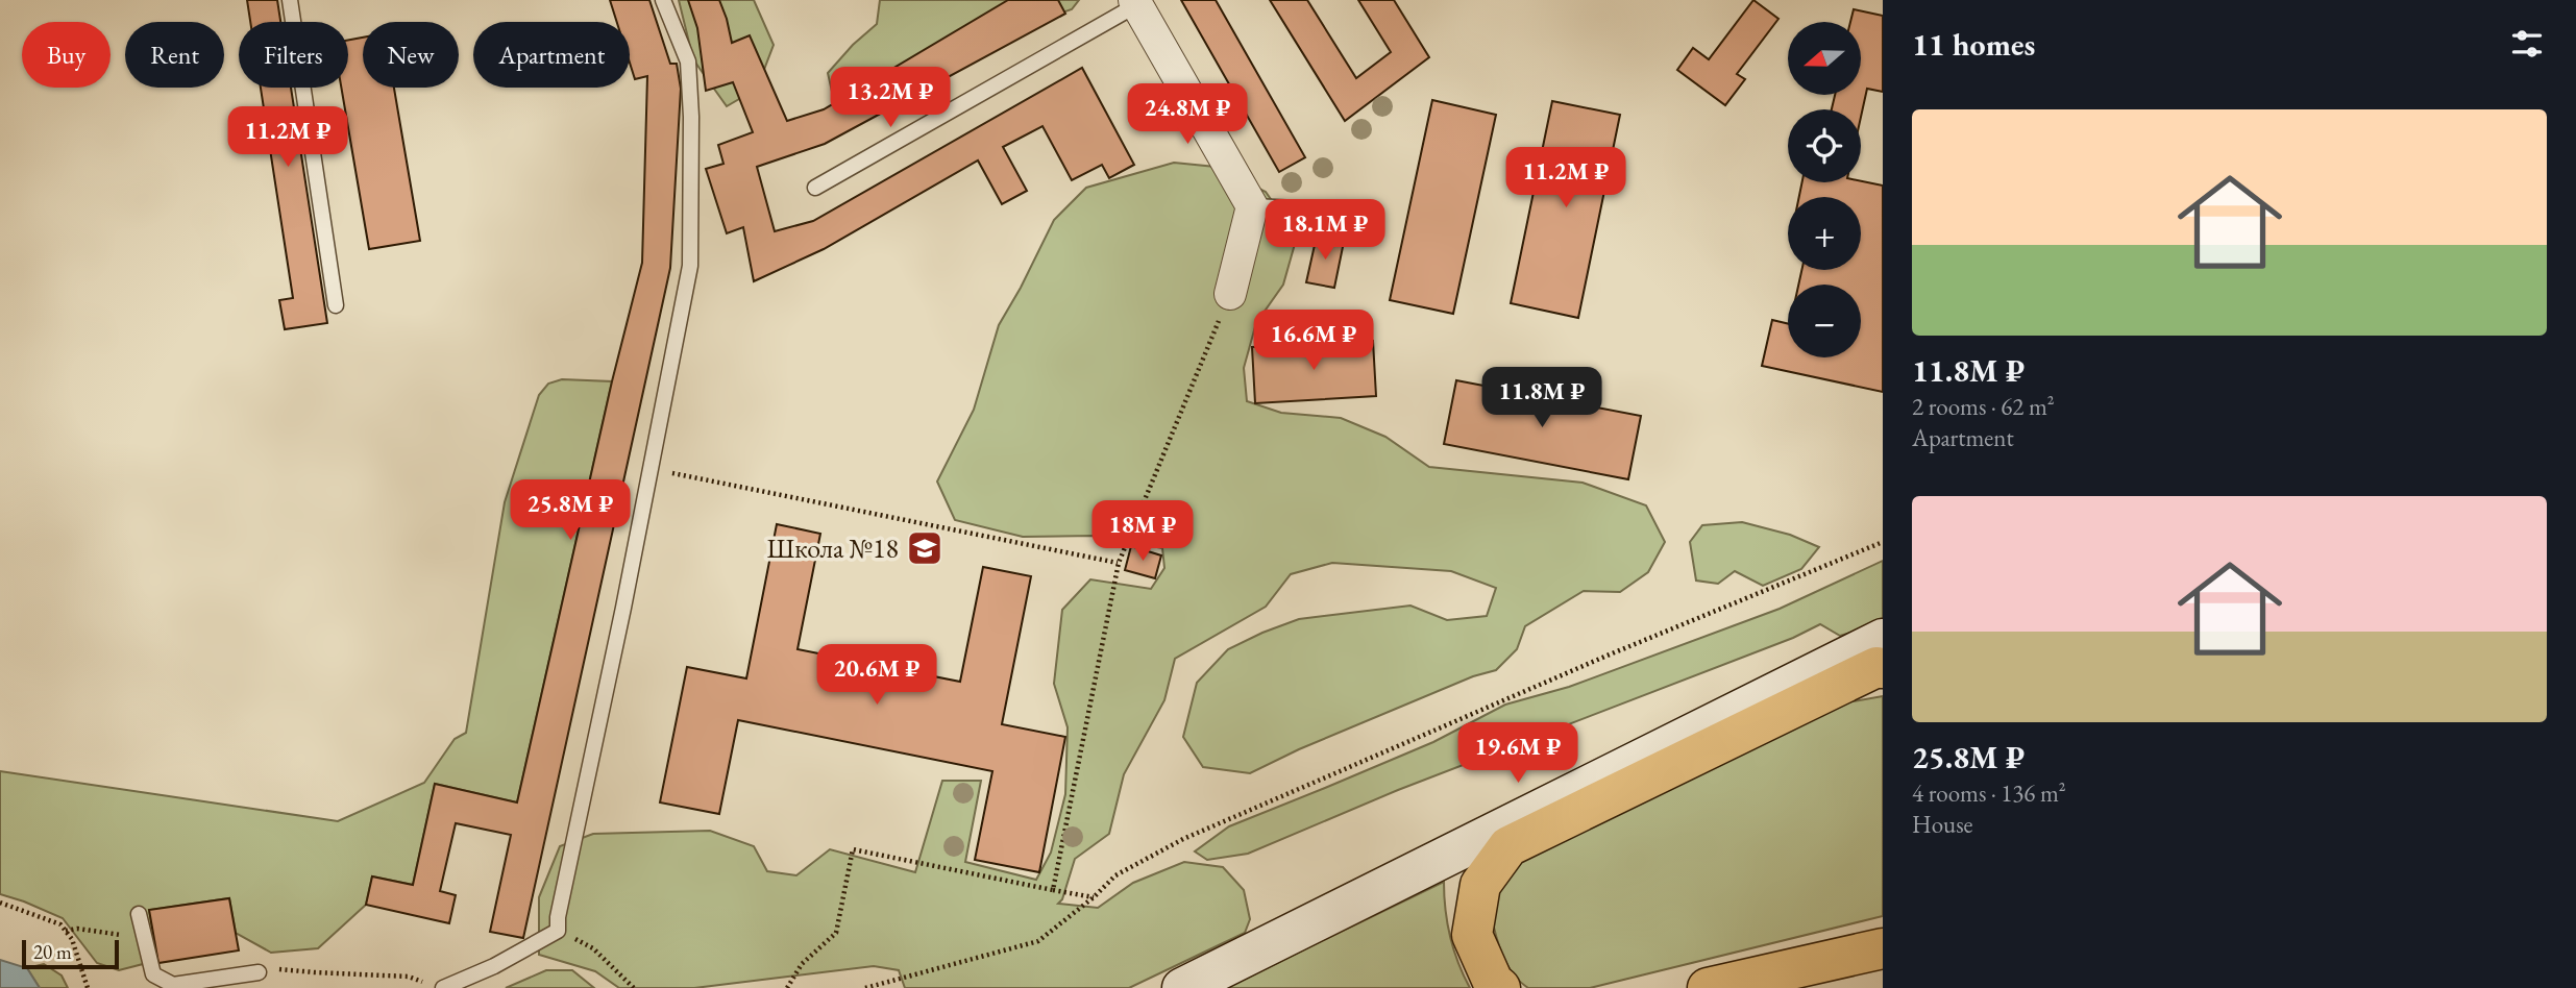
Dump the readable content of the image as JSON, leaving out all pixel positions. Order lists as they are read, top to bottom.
{
  "places": {
    "school or university": ["Школа №18"]
  },
  "scale_bar": "20 m",
  "north": "left",
  "page": {
    "heading": "11 homes",
    "map_buttons": ["+", "−"],
    "chip": [
      "Buy",
      "Rent",
      "Filters",
      "New",
      "Apartment"
    ],
    "price": [
      "13.2M ₽",
      "24.8M ₽",
      "11.2M ₽",
      "11.2M ₽",
      "18.1M ₽",
      "16.6M ₽",
      "11.8M ₽",
      "25.8M ₽",
      "18M ₽",
      "20.6M ₽",
      "19.6M ₽"
    ],
    "list": [
      {
        "name": "11.8M ₽",
        "note": "2 rooms · 62 m² · Apartment"
      },
      {
        "name": "25.8M ₽",
        "note": "4 rooms · 136 m² · House"
      }
    ],
    "scale": "20 m"
  }
}
